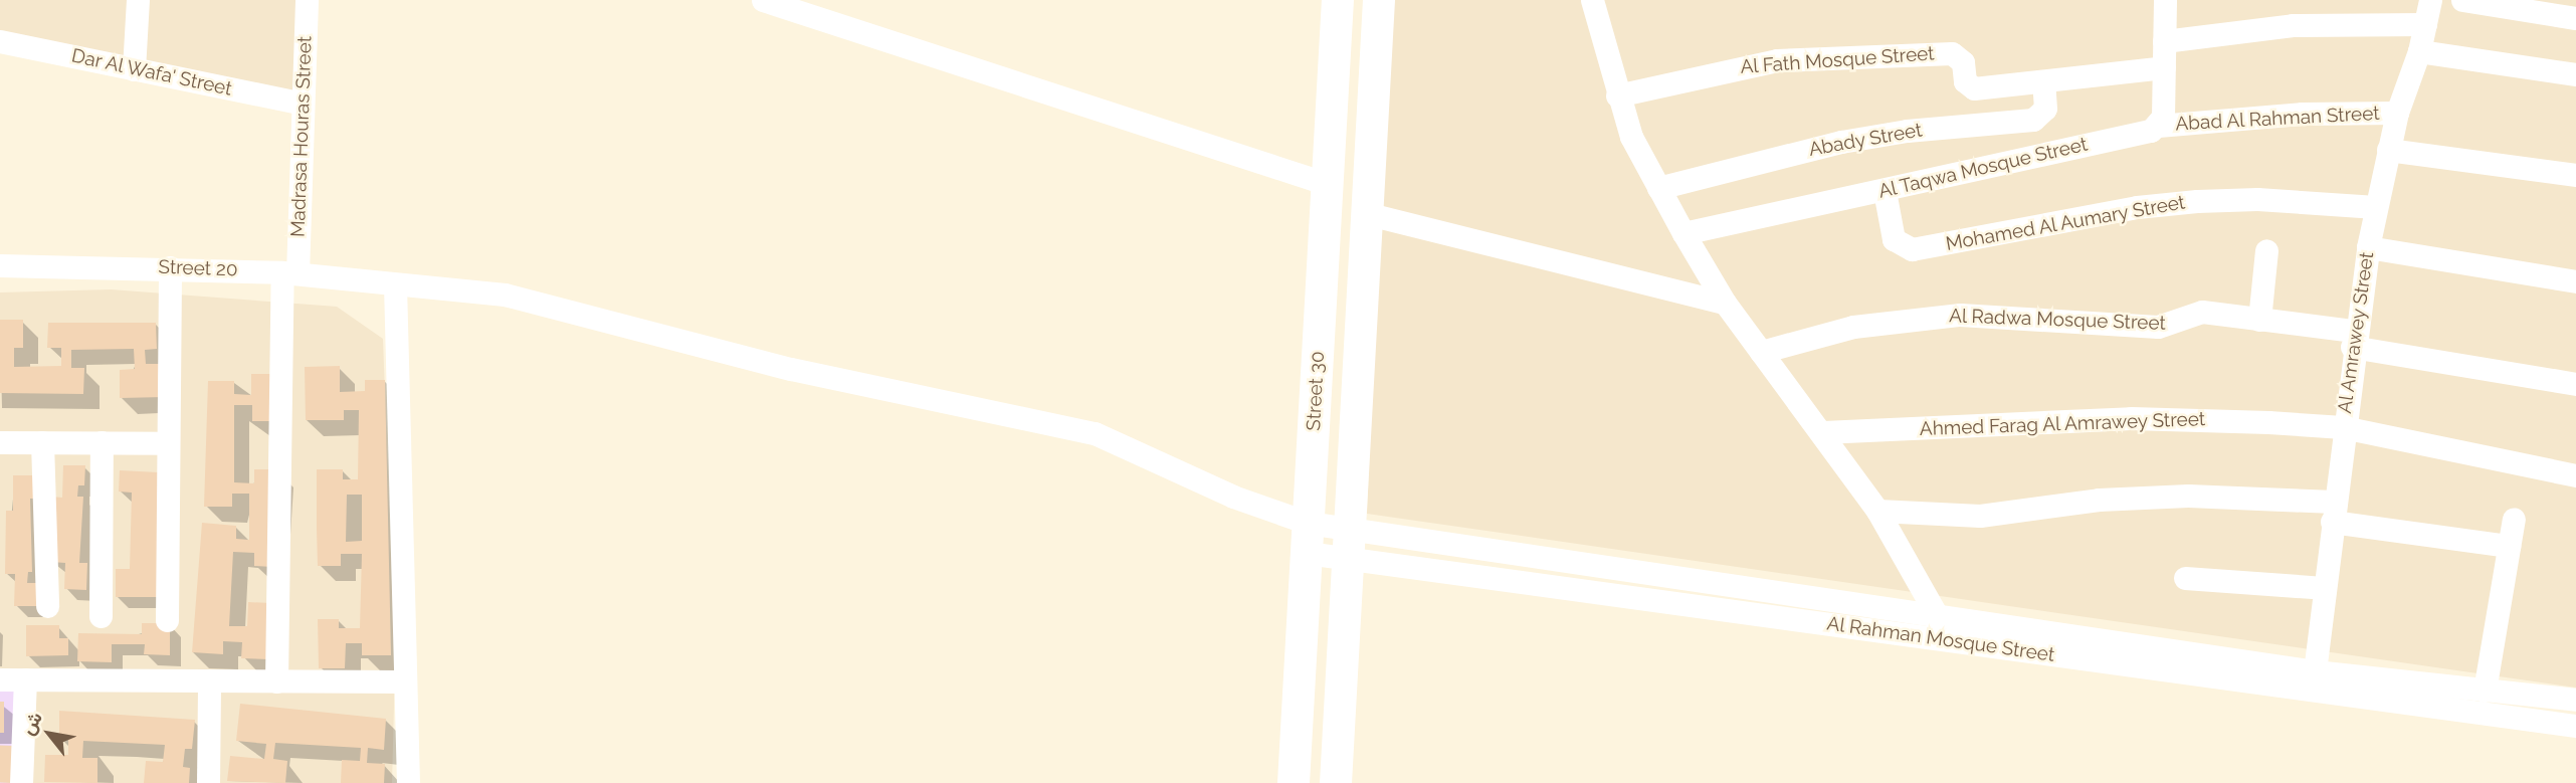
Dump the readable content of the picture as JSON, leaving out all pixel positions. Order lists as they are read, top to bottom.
{
  "streets": {
    "street": [
      "Al Fath Mosque Street",
      "Dar Al Wafa' Street",
      "Abad Al Rahman Street",
      "Madrasa Houras Street",
      "Abady Street",
      "Al Taqwa Mosque Street",
      "Mohamed Al Aumary Street",
      "Street 20",
      "Al Radwa Mosque Street",
      "Al Amrawey Street",
      "Street 30",
      "Ahmed Farag Al Amrawey Street",
      "Al Rahman Mosque Street"
    ]
  },
  "crossings": [
    ["Al Fath Mosque Street", "Abady Street"],
    ["Dar Al Wafa' Street", "Madrasa Houras Street"],
    ["Abad Al Rahman Street", "Al Taqwa Mosque Street"],
    ["Abad Al Rahman Street", "Al Amrawey Street"],
    ["Madrasa Houras Street", "Street 20"],
    ["Al Taqwa Mosque Street", "Mohamed Al Aumary Street"],
    ["Mohamed Al Aumary Street", "Al Amrawey Street"],
    ["Street 20", "Street 30"],
    ["Street 20", "Al Rahman Mosque Street"],
    ["Al Radwa Mosque Street", "Al Amrawey Street"],
    ["Al Amrawey Street", "Ahmed Farag Al Amrawey Street"],
    ["Al Amrawey Street", "Al Rahman Mosque Street"],
    ["Street 30", "Al Rahman Mosque Street"]
  ],
  "north": "top left"
}
